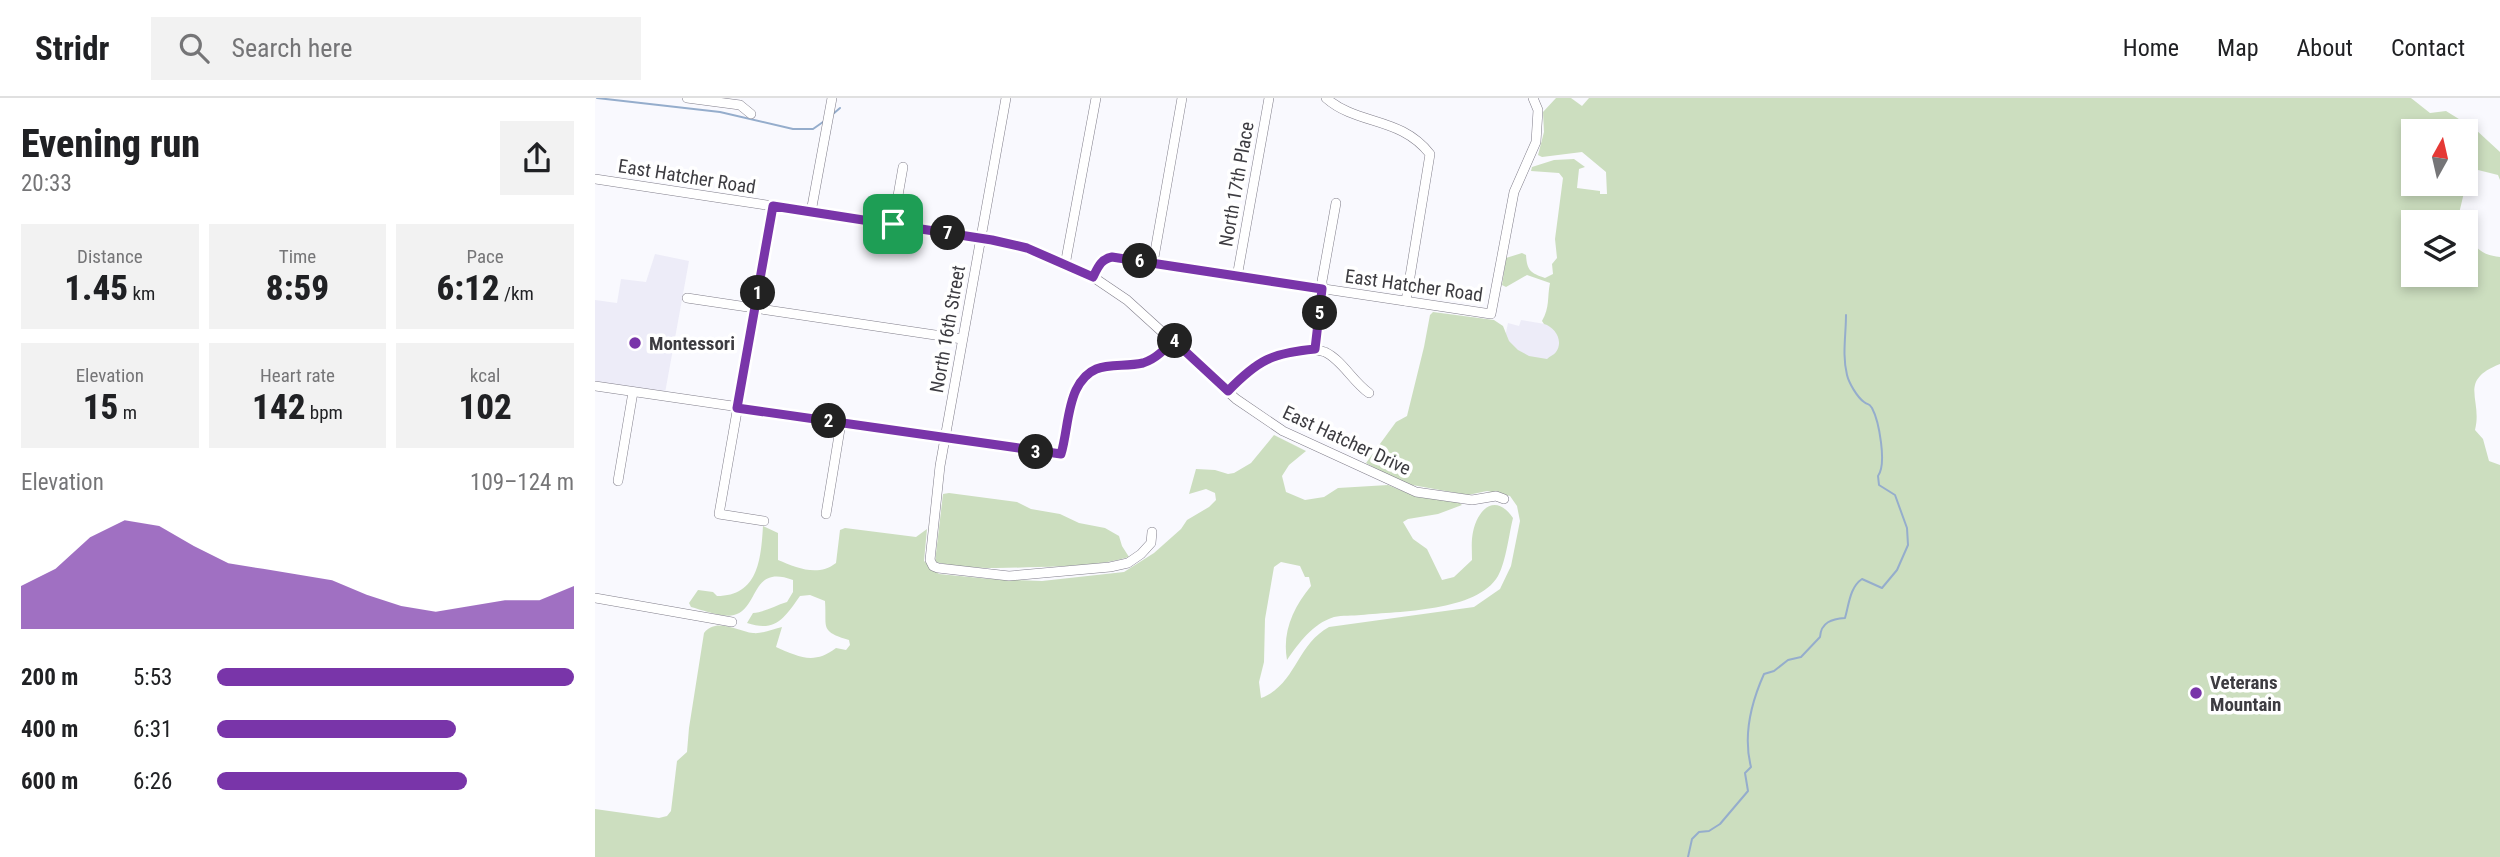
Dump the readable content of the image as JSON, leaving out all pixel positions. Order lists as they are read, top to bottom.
{
  "streets": {
    "street": [
      "East Hatcher Road",
      "North 17th Place",
      "North 16th Street",
      "East Hatcher Drive"
    ]
  },
  "crossings": [
    ["East Hatcher Road", "North 17th Place"],
    ["East Hatcher Road", "North 16th Street"],
    ["East Hatcher Road", "East Hatcher Drive"],
    ["North 16th Street", "East Hatcher Drive"]
  ],
  "places": ["Montessori", "Veterans Mountain"],
  "north": "top",
  "page": {
    "header": "Stridr",
    "search": "Search here",
    "nav": [
      "Home",
      "Map",
      "About",
      "Contact"
    ],
    "heading": ["Evening run", "20:33"],
    "pins": [
      "7",
      "6",
      "1",
      "5",
      "4",
      "2",
      "3"
    ],
    "stats": [
      ["Distance", "1.45 km"],
      ["Time", "8:59"],
      ["Pace", "6:12 /km"],
      ["Elevation", "15 m"],
      ["Heart rate", "142 bpm"],
      ["kcal", "102"]
    ],
    "chart": ["Elevation", "109–124 m"],
    "list": [
      {
        "name": "200 m",
        "note": "5:53"
      },
      {
        "name": "400 m",
        "note": "6:31"
      },
      {
        "name": "600 m",
        "note": "6:26"
      }
    ]
  }
}
